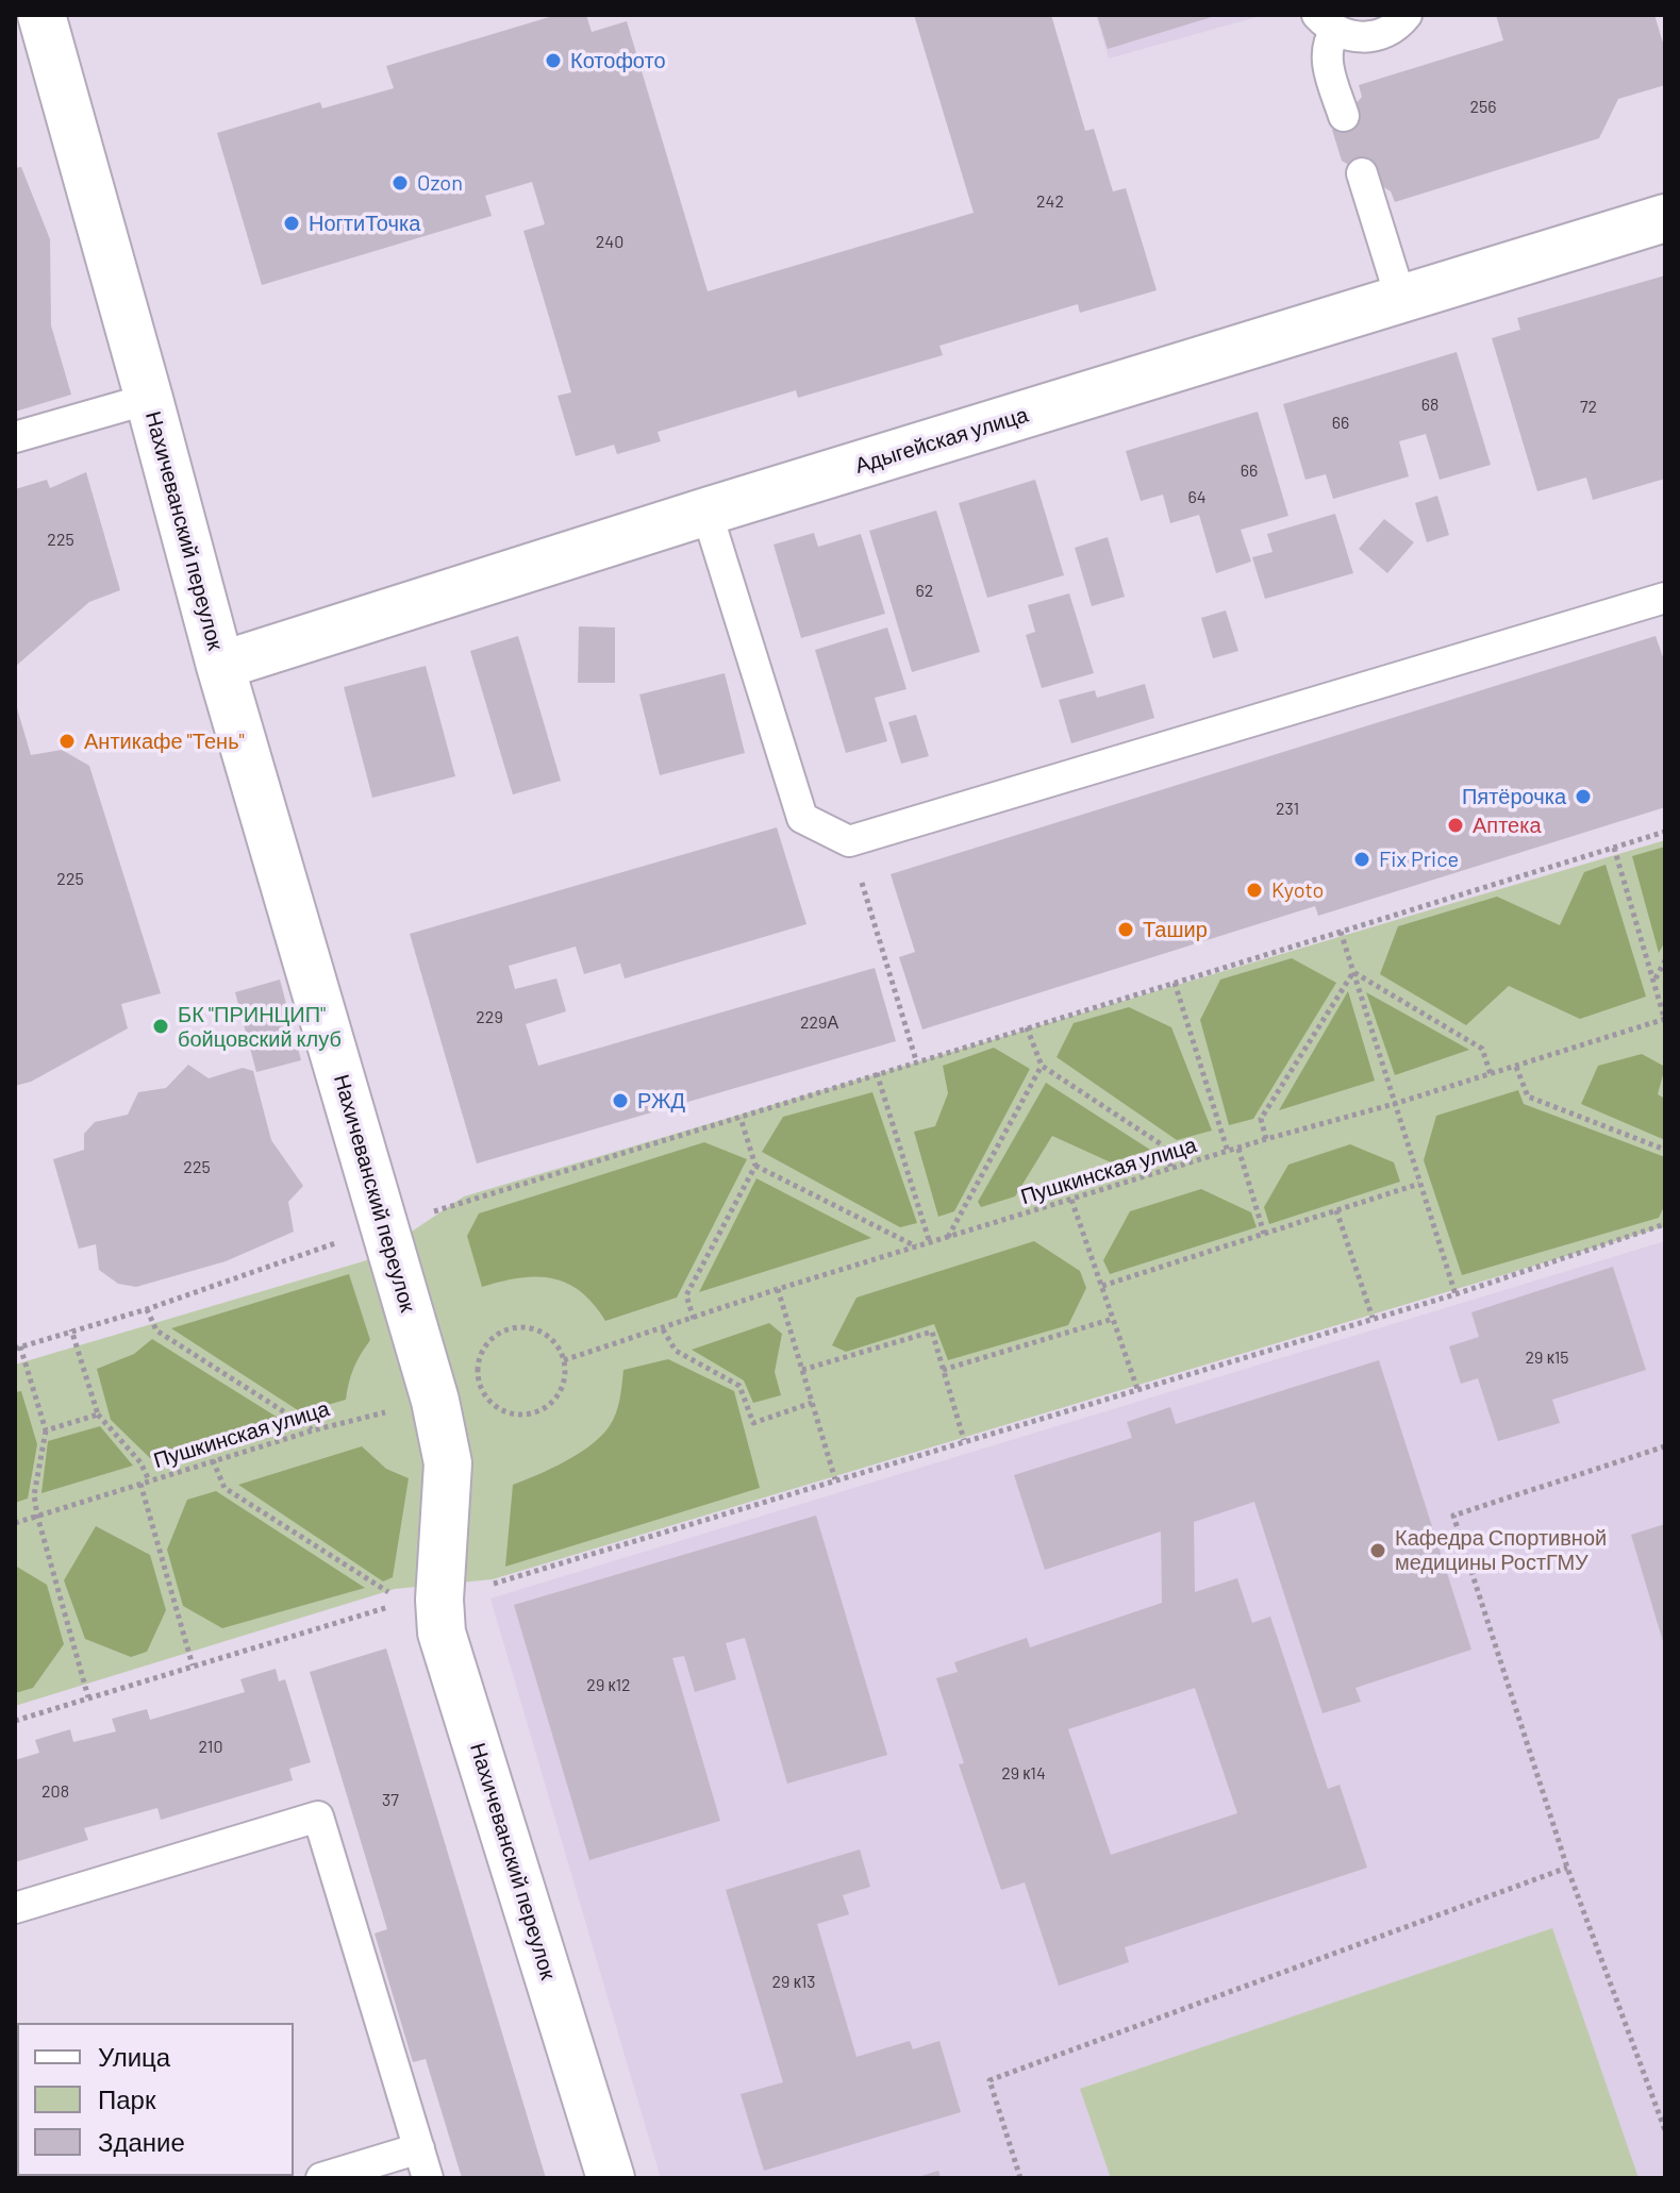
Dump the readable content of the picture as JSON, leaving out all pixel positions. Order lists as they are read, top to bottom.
{
  "streets": {
    "street": ["Адыгейская улица", "Нахичеванский переулок"],
    "path": ["Пушкинская улица"]
  },
  "crossings": [
    ["Адыгейская улица", "Нахичеванский переулок"],
    ["Нахичеванский переулок", "Пушкинская улица"]
  ],
  "places": [
    "Котофото",
    "Ozon",
    "НогтиТочка",
    "Антикафе \"Тень\"",
    "Пятёрочка",
    "Аптека",
    "Fix Price",
    "Kyoto",
    "Ташир",
    "БК \"ПРИНЦИП\" бойцовский клуб",
    "РЖД",
    "Кафедра Спортивной медицины РостГМУ"
  ],
  "house_numbers": [
    "256",
    "242",
    "240",
    "68",
    "72",
    "66",
    "66",
    "64",
    "225",
    "62",
    "231",
    "225",
    "229",
    "229А",
    "225",
    "29 к15",
    "29 к12",
    "210",
    "29 к14",
    "208",
    "37",
    "29 к13"
  ],
  "legend": ["Улица", "Парк", "Здание"]
}
